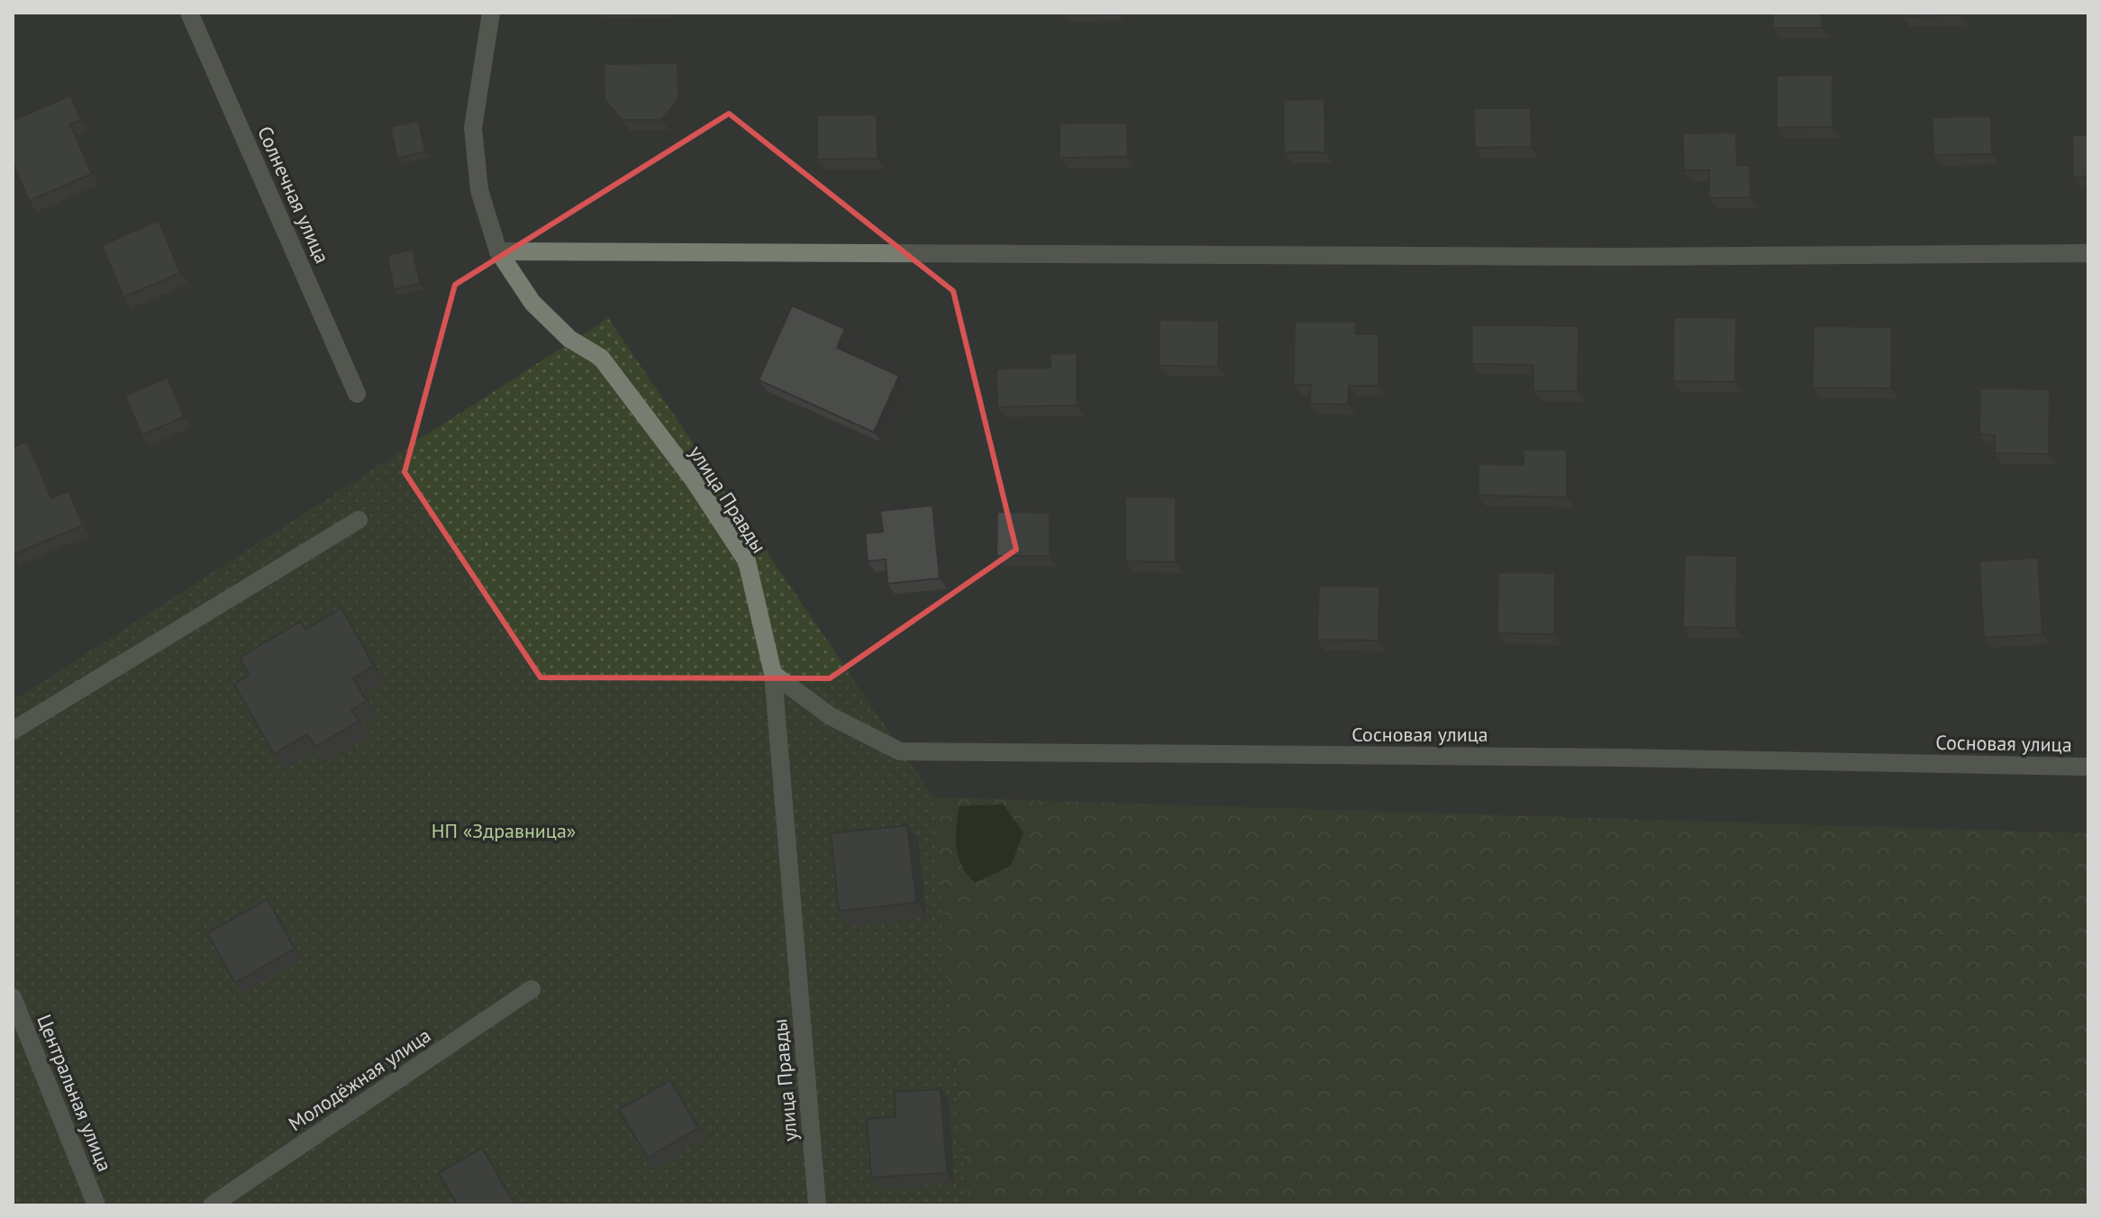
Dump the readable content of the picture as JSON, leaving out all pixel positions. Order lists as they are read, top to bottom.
{
  "streets": {
    "street": [
      "Солнечная улица",
      "улица Правды",
      "Сосновая улица",
      "Молодёжная улица",
      "Центральная улица"
    ]
  },
  "crossings": [
    ["улица Правды", "Сосновая улица"]
  ],
  "parks": ["НП «Здравница»"]
}
